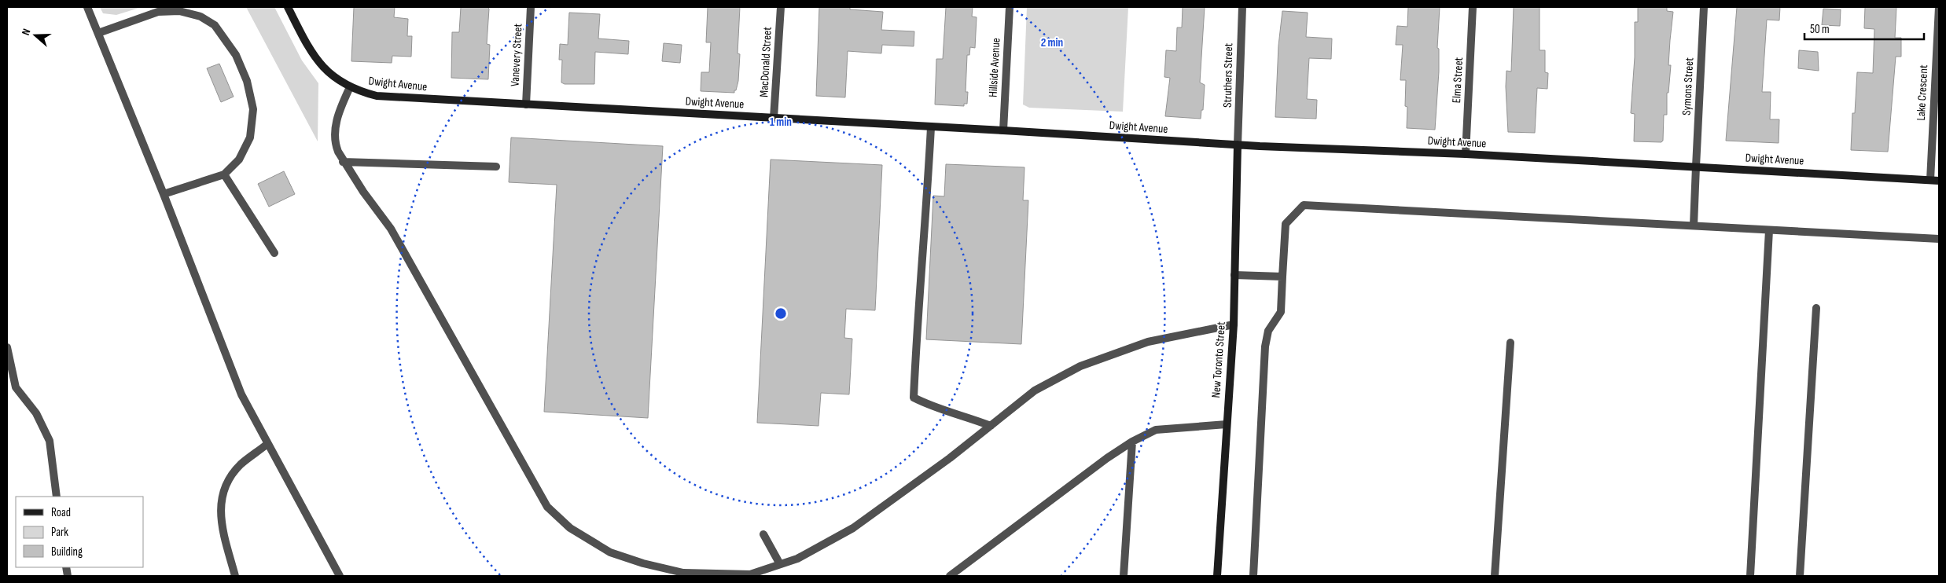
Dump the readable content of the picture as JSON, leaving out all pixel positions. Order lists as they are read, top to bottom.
{
  "streets": {
    "street": [
      "Vanevery Street",
      "MacDonald Street",
      "Hillside Avenue",
      "Struthers Street",
      "Elma Street",
      "Dwight Avenue",
      "Symons Street",
      "Lake Crescent",
      "New Toronto Street"
    ]
  },
  "crossings": [
    ["Vanevery Street", "Dwight Avenue"],
    ["MacDonald Street", "Dwight Avenue"],
    ["Hillside Avenue", "Dwight Avenue"],
    ["Struthers Street", "Dwight Avenue"],
    ["Struthers Street", "New Toronto Street"],
    ["Elma Street", "Dwight Avenue"],
    ["Dwight Avenue", "Symons Street"],
    ["Dwight Avenue", "Lake Crescent"],
    ["Dwight Avenue", "New Toronto Street"]
  ],
  "legend": ["Road", "Park", "Building"],
  "scale_bar": "50 m",
  "north": "left",
  "rings": ["2 min", "1 min"]
}
